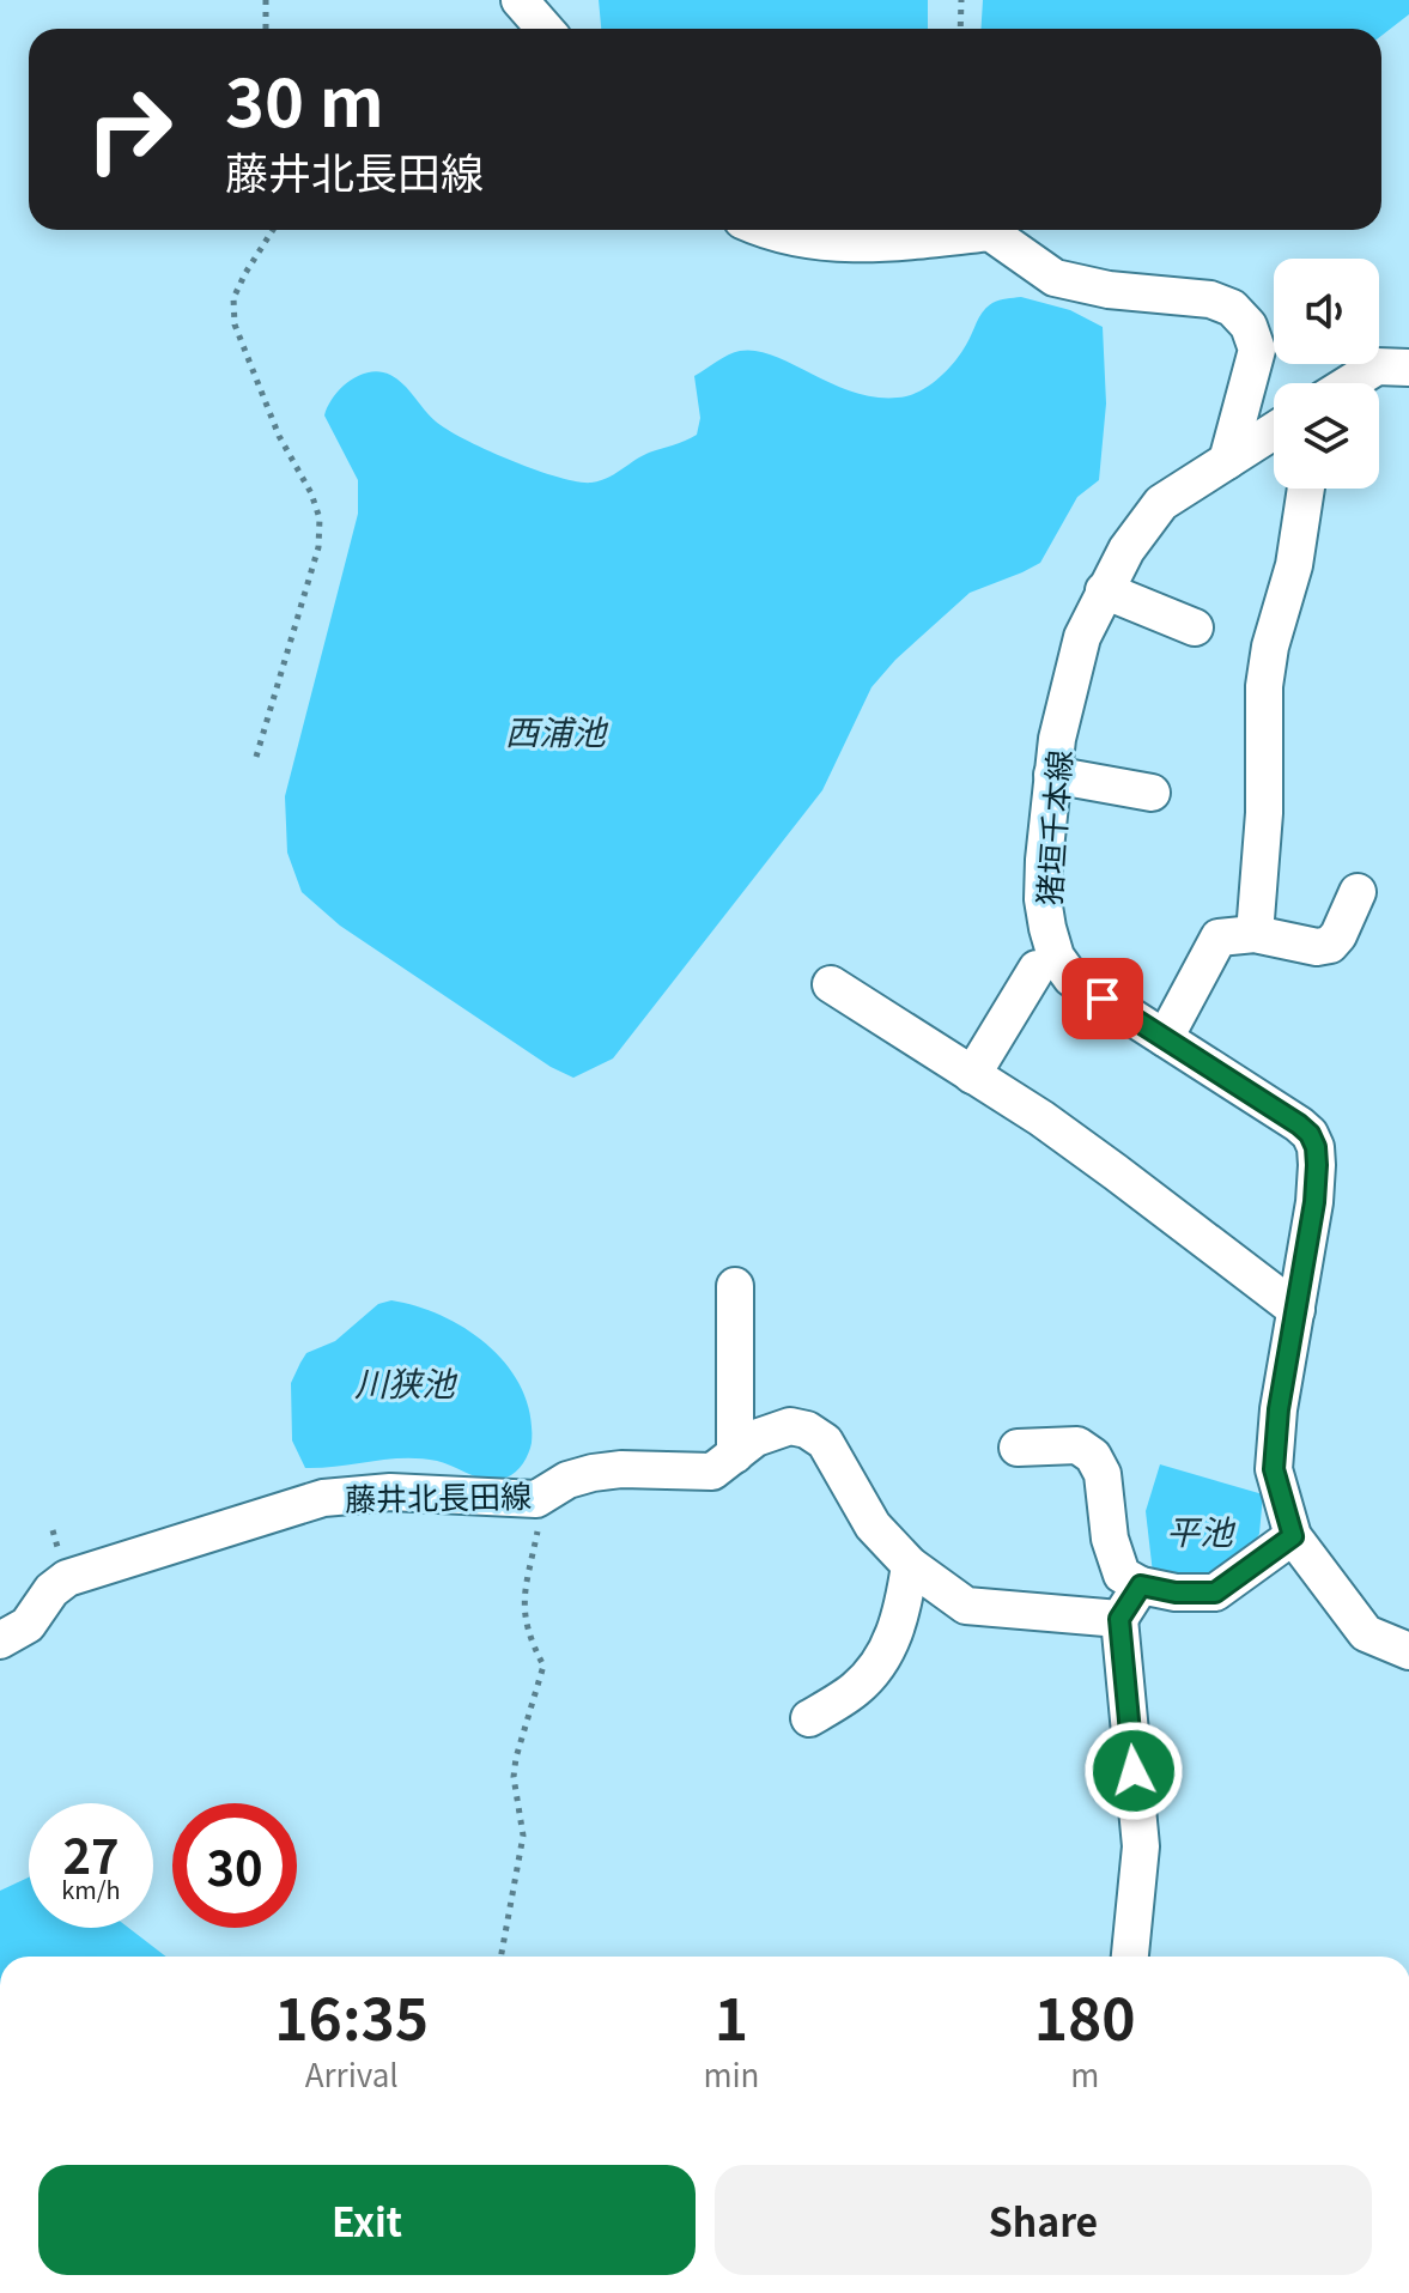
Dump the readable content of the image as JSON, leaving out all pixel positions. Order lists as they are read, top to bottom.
{
  "streets": {
    "street": ["猪垣千本線", "藤井北長田線"]
  },
  "water": ["西浦池", "川狭池", "平池"],
  "page": {
    "turn": ["30 m", "藤井北長田線"],
    "speed": "27 km/h",
    "limit": "30",
    "eta": [
      "16:35",
      "Arrival",
      "1",
      "min",
      "180",
      "m"
    ],
    "buttons": ["Exit", "Share"]
  }
}
